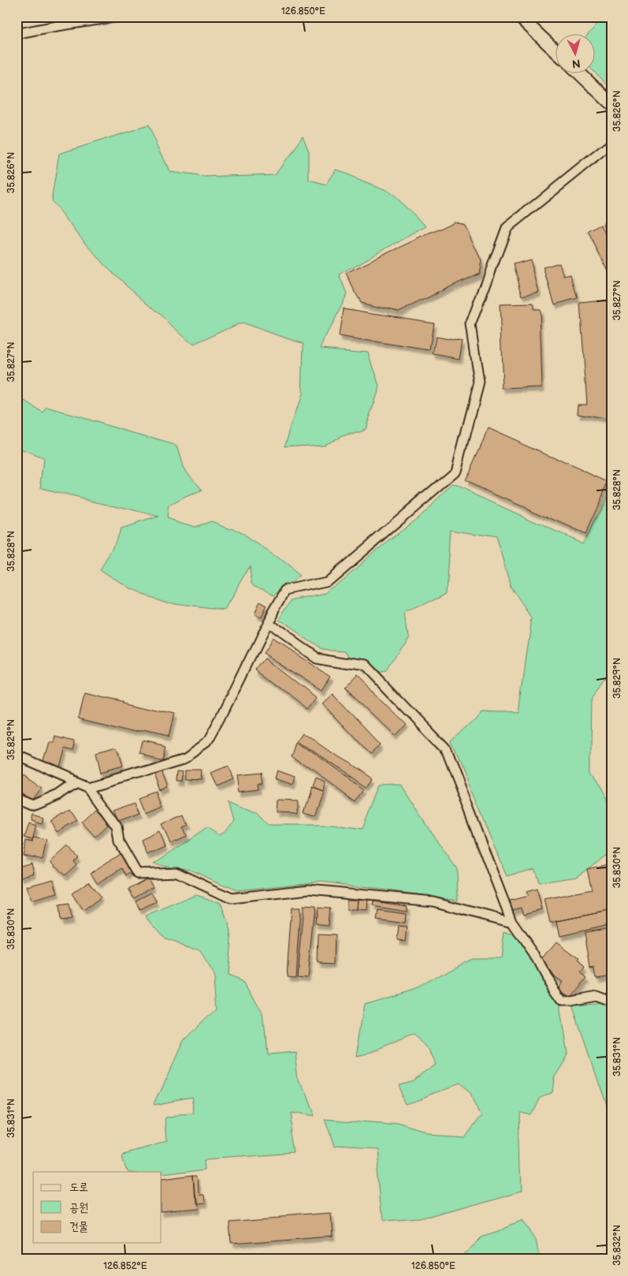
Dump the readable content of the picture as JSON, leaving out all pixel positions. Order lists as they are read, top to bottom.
{
  "legend": ["도로", "공원", "건물"],
  "north": "bottom",
  "coordinates": [
    "126.850°E",
    "35.826°N",
    "35.827°N",
    "35.828°N",
    "35.829°N",
    "35.830°N",
    "35.831°N",
    "35.832°N",
    "126.852°E"
  ]
}
